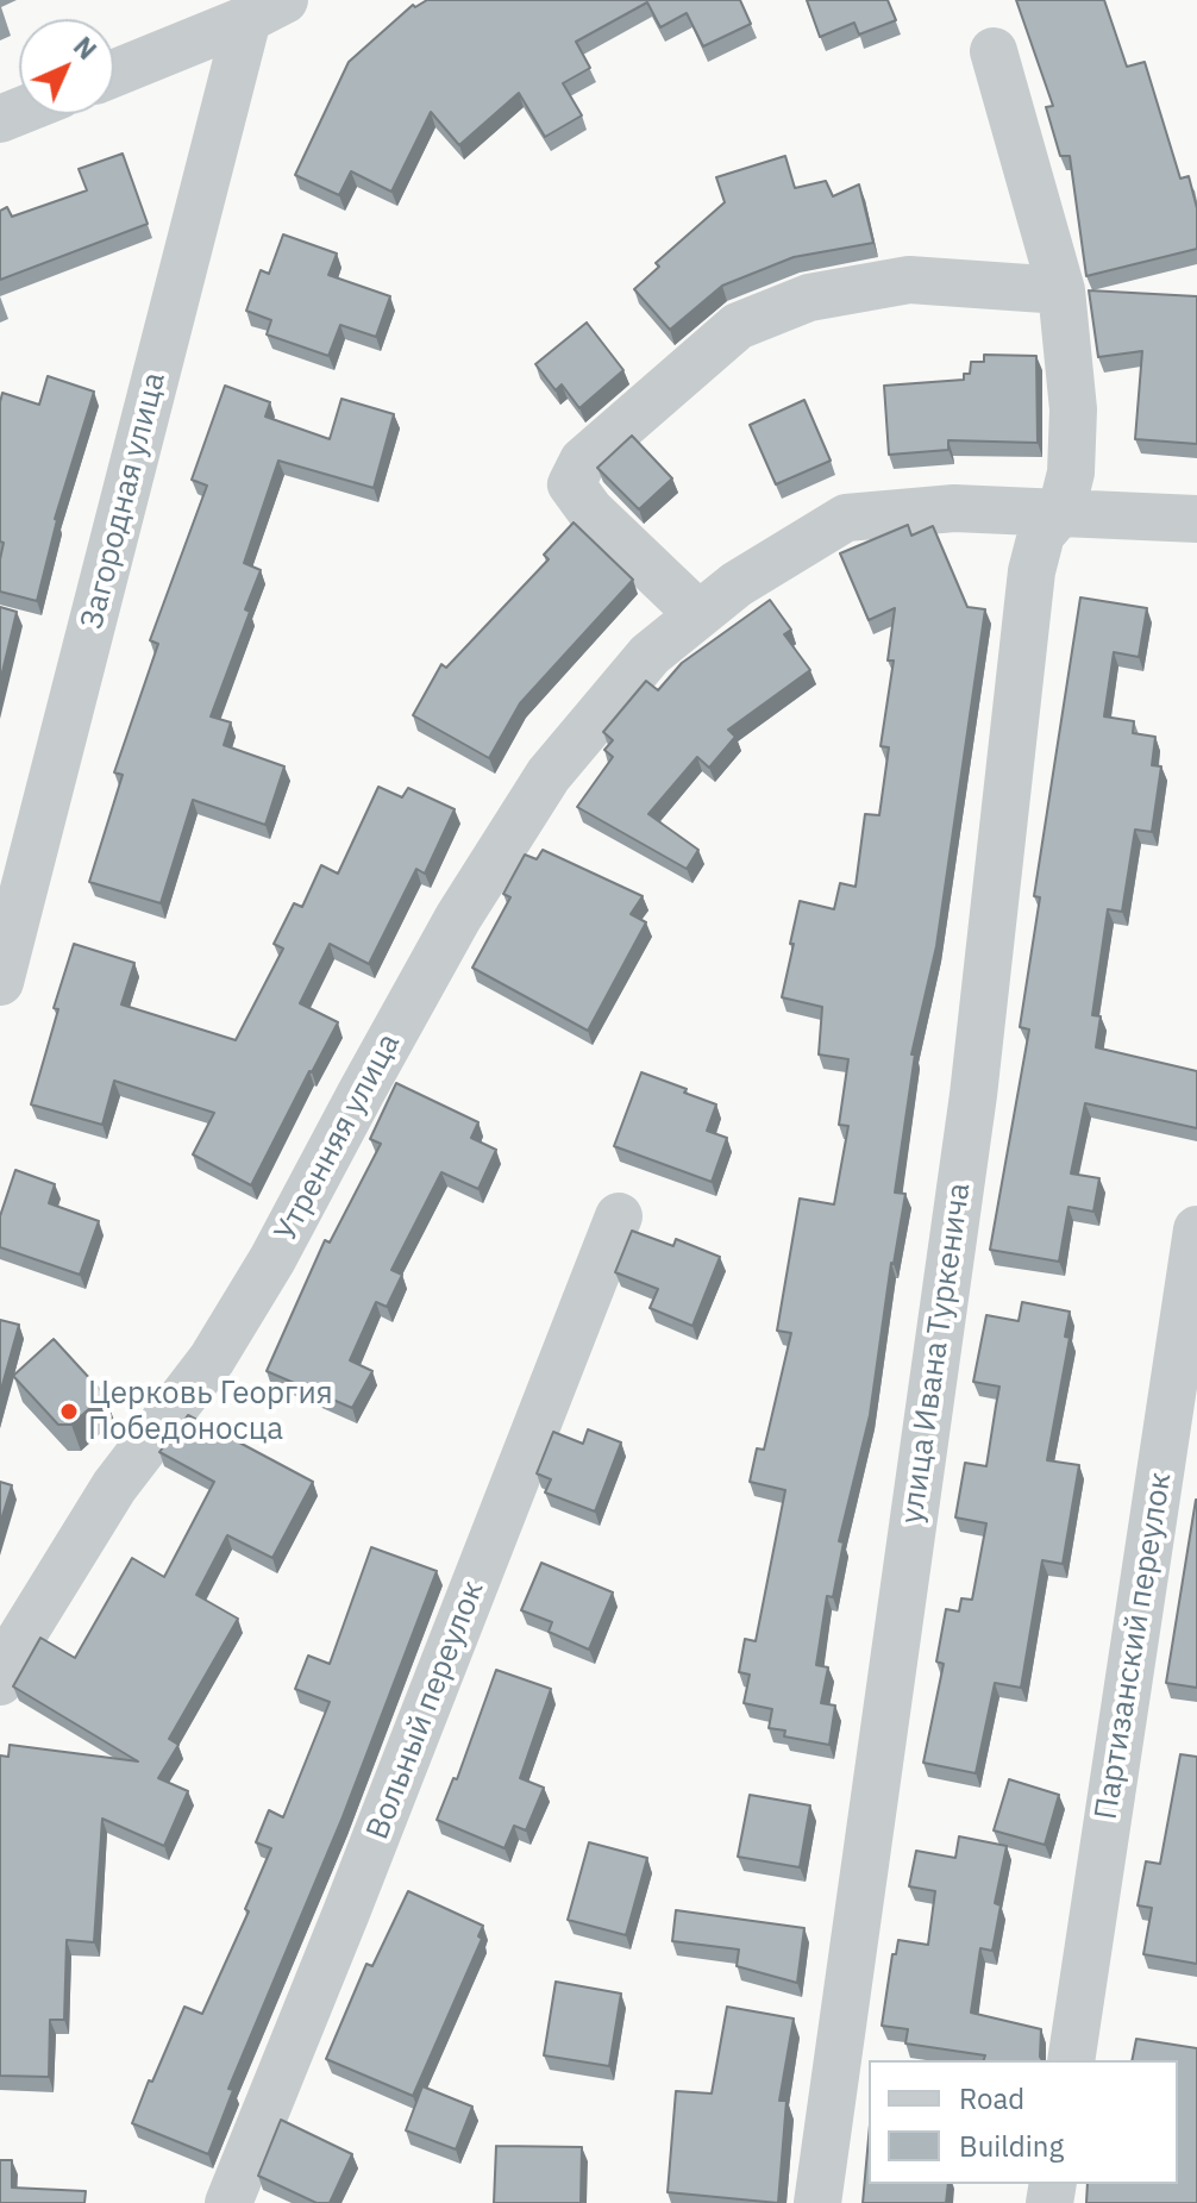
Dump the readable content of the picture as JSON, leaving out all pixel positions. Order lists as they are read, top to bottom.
{
  "streets": {
    "street": [
      "Загородная улица",
      "Утренняя улица",
      "улица Ивана Туркенича",
      "Партизанский переулок",
      "Вольный переулок"
    ]
  },
  "crossings": [
    ["Утренняя улица", "улица Ивана Туркенича"]
  ],
  "places": ["Церковь Георгия Победоносца"],
  "legend": ["Road", "Building"],
  "north": "top right"
}
